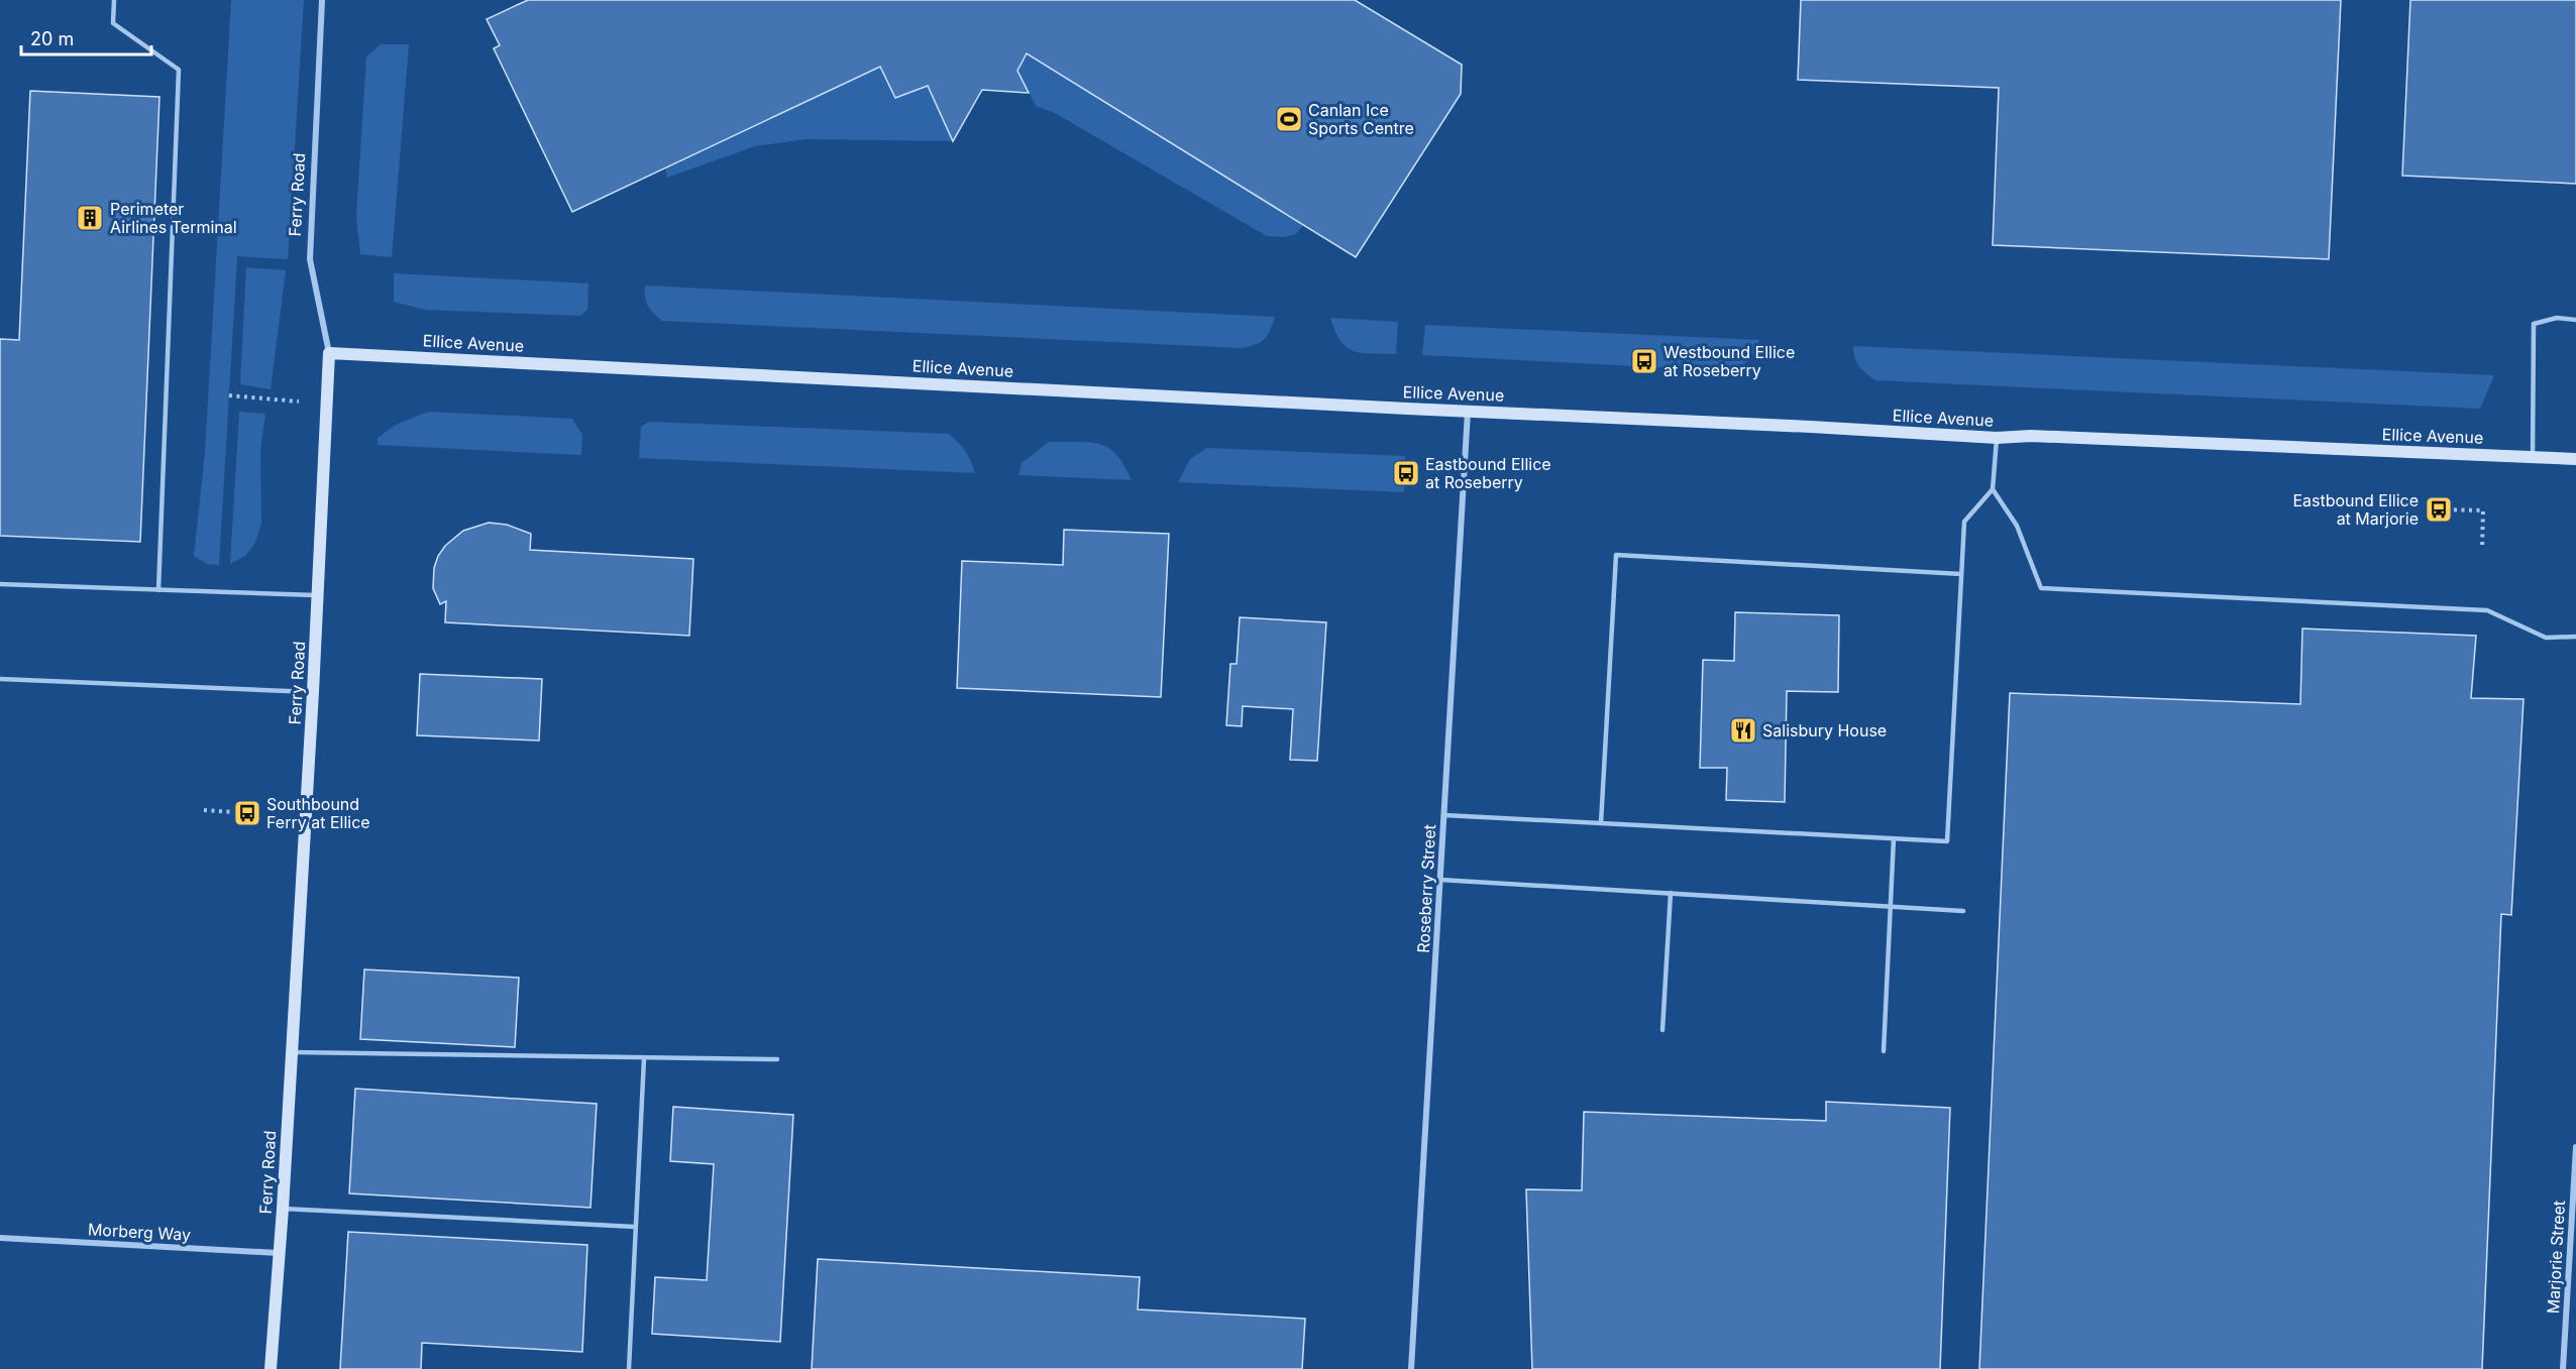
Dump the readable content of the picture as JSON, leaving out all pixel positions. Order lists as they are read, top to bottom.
{
  "streets": {
    "main road": ["Ferry Road", "Ellice Avenue"],
    "street": ["Roseberry Street", "Morberg Way", "Marjorie Street"]
  },
  "crossings": [
    ["Ferry Road", "Ellice Avenue"],
    ["Ferry Road", "Morberg Way"],
    ["Ellice Avenue", "Roseberry Street"]
  ],
  "places": {
    "sports": ["Canlan Ice Sports Centre"],
    "building": ["Perimeter Airlines Terminal"],
    "bus stop": [
      "Westbound Ellice at Roseberry",
      "Eastbound Ellice at Roseberry",
      "Eastbound Ellice at Marjorie",
      "Southbound Ferry at Ellice"
    ],
    "restaurant": ["Salisbury House"]
  },
  "scale_bar": "20 m"
}
